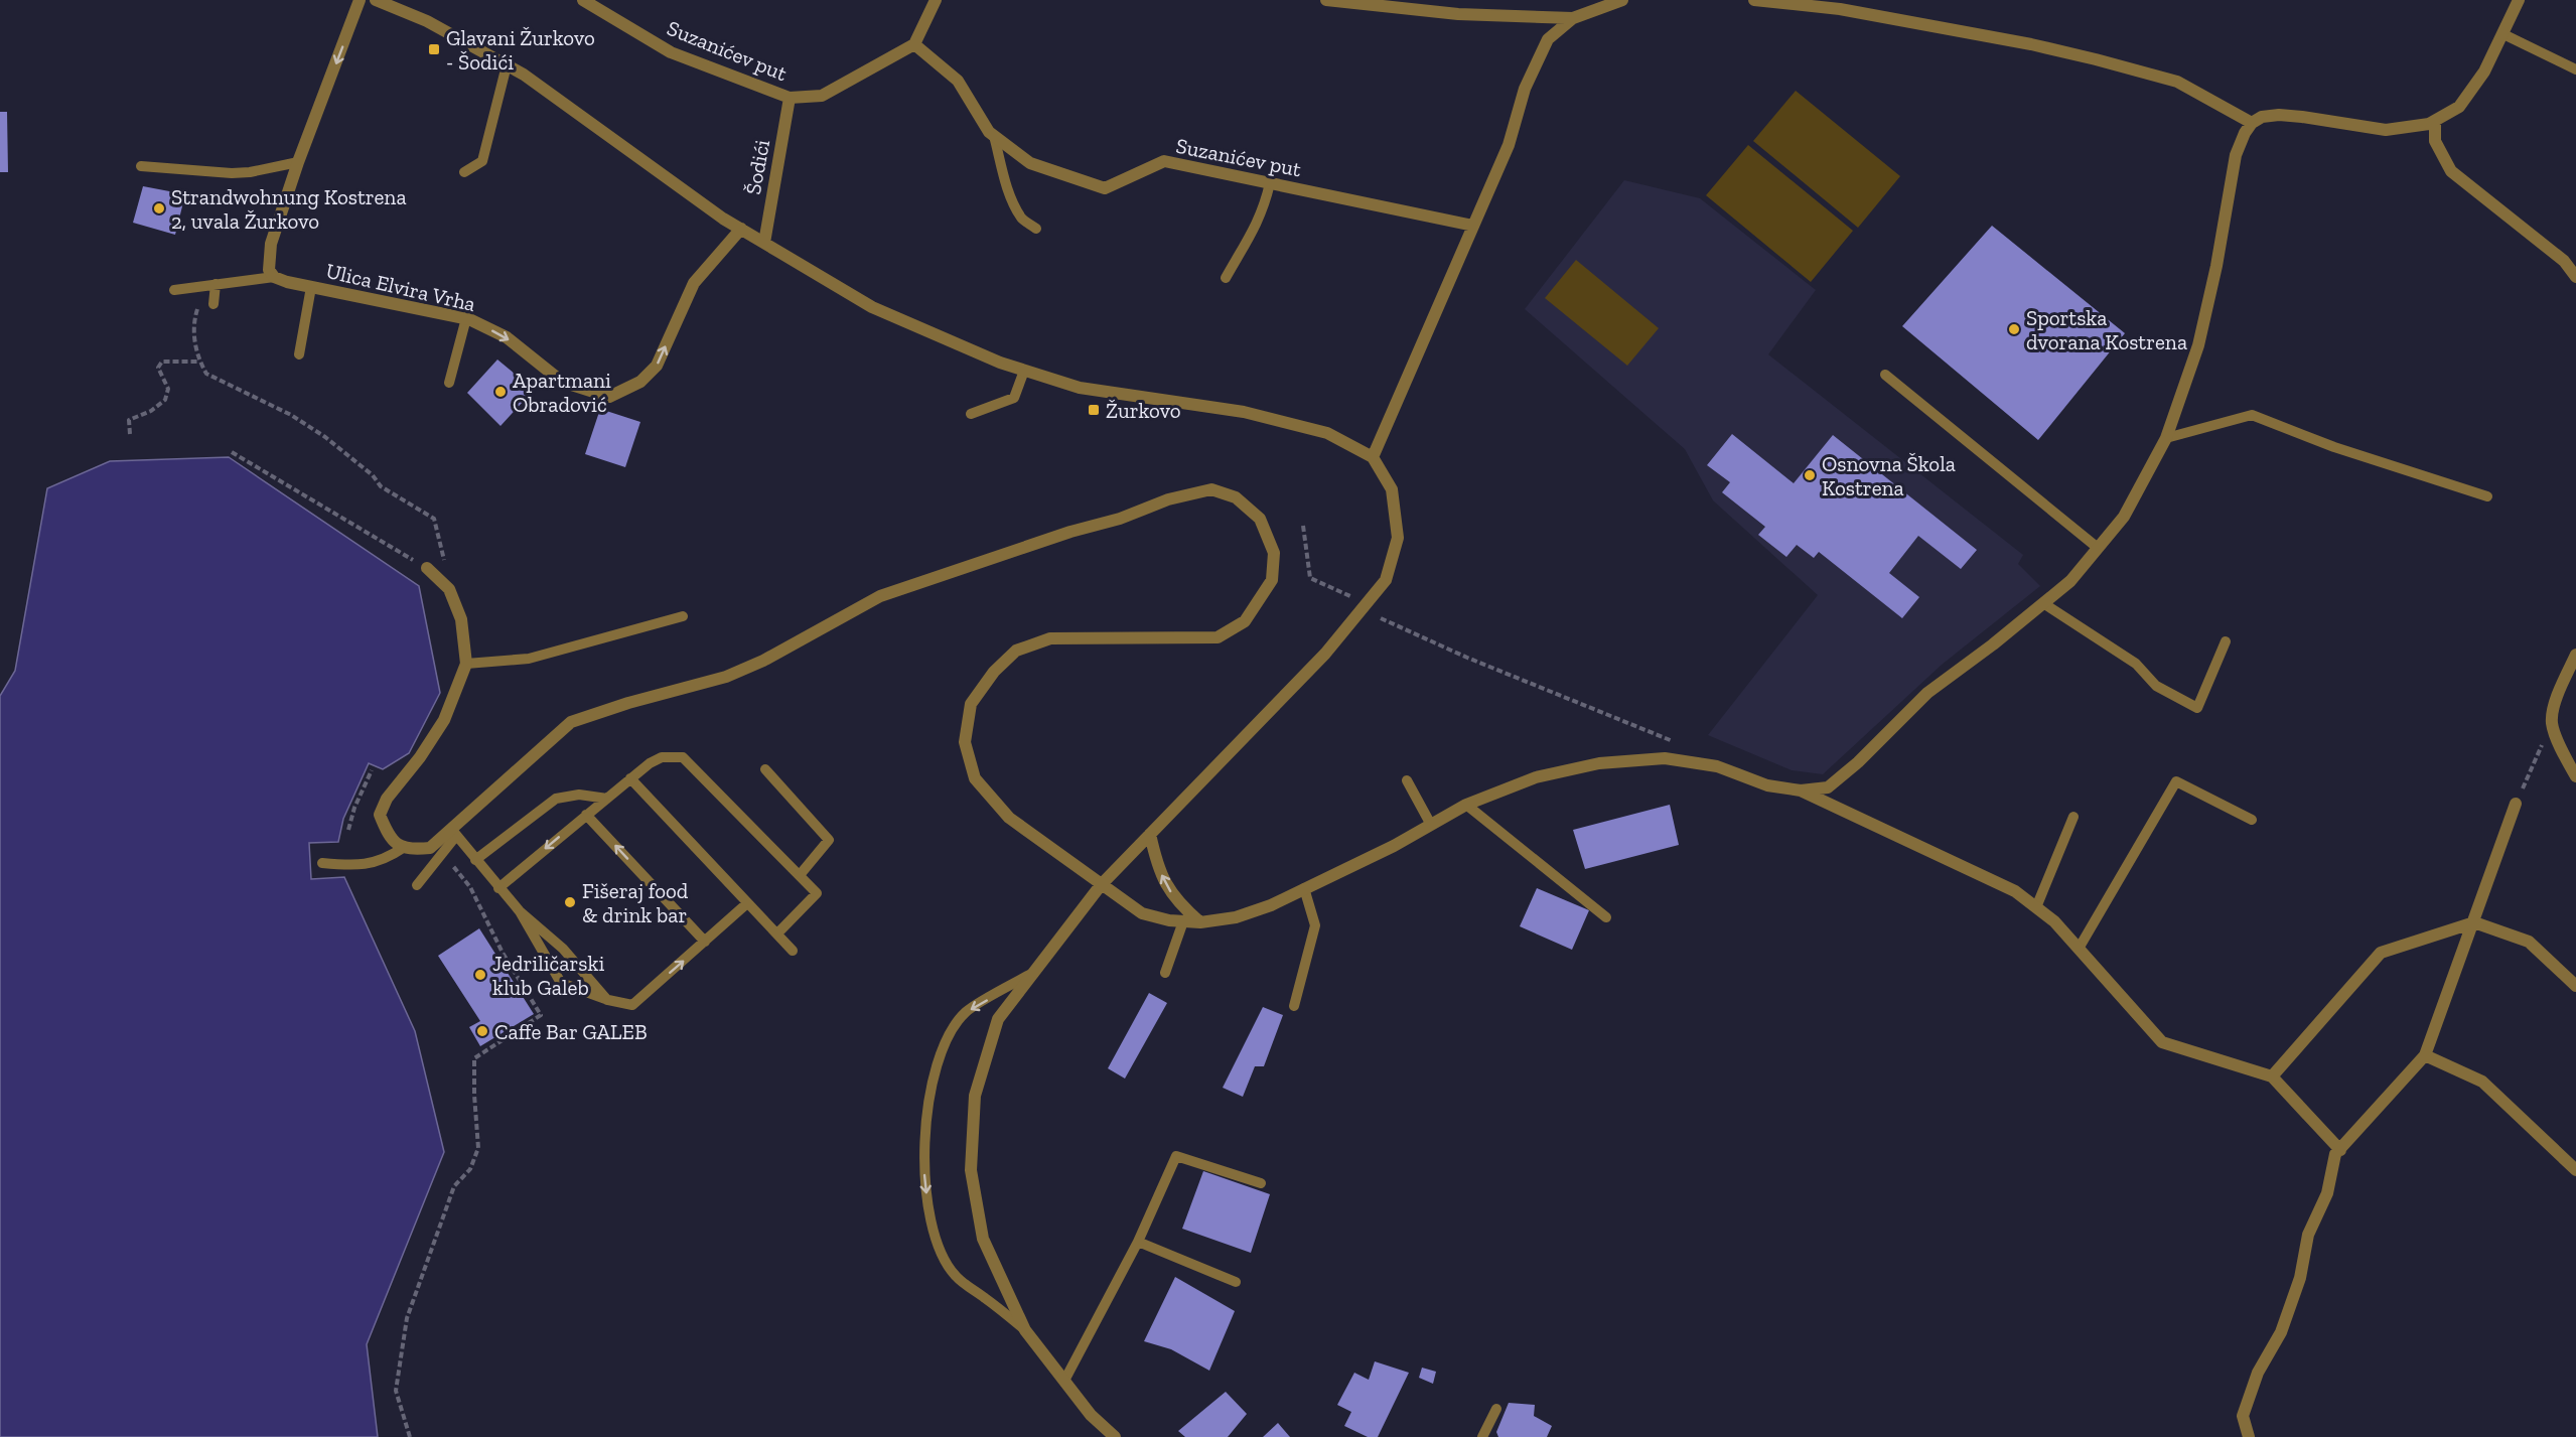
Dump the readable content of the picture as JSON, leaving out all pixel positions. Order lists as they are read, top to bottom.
{
  "streets": {
    "street": ["Suzanićev put", "Šodići", "Ulica Elvira Vrha"]
  },
  "crossings": [
    ["Suzanićev put", "Šodići"]
  ],
  "places": {
    "transit": ["Glavani Žurkovo - Šodići", "Žurkovo"],
    "other": [
      "Strandwohnung Kostrena 2, uvala Žurkovo",
      "Sportska dvorana Kostrena",
      "Apartmani Obradović",
      "Osnovna Škola Kostrena",
      "Fišeraj food & drink bar",
      "Jedriličarski klub Galeb",
      "Caffe Bar GALEB"
    ]
  }
}
